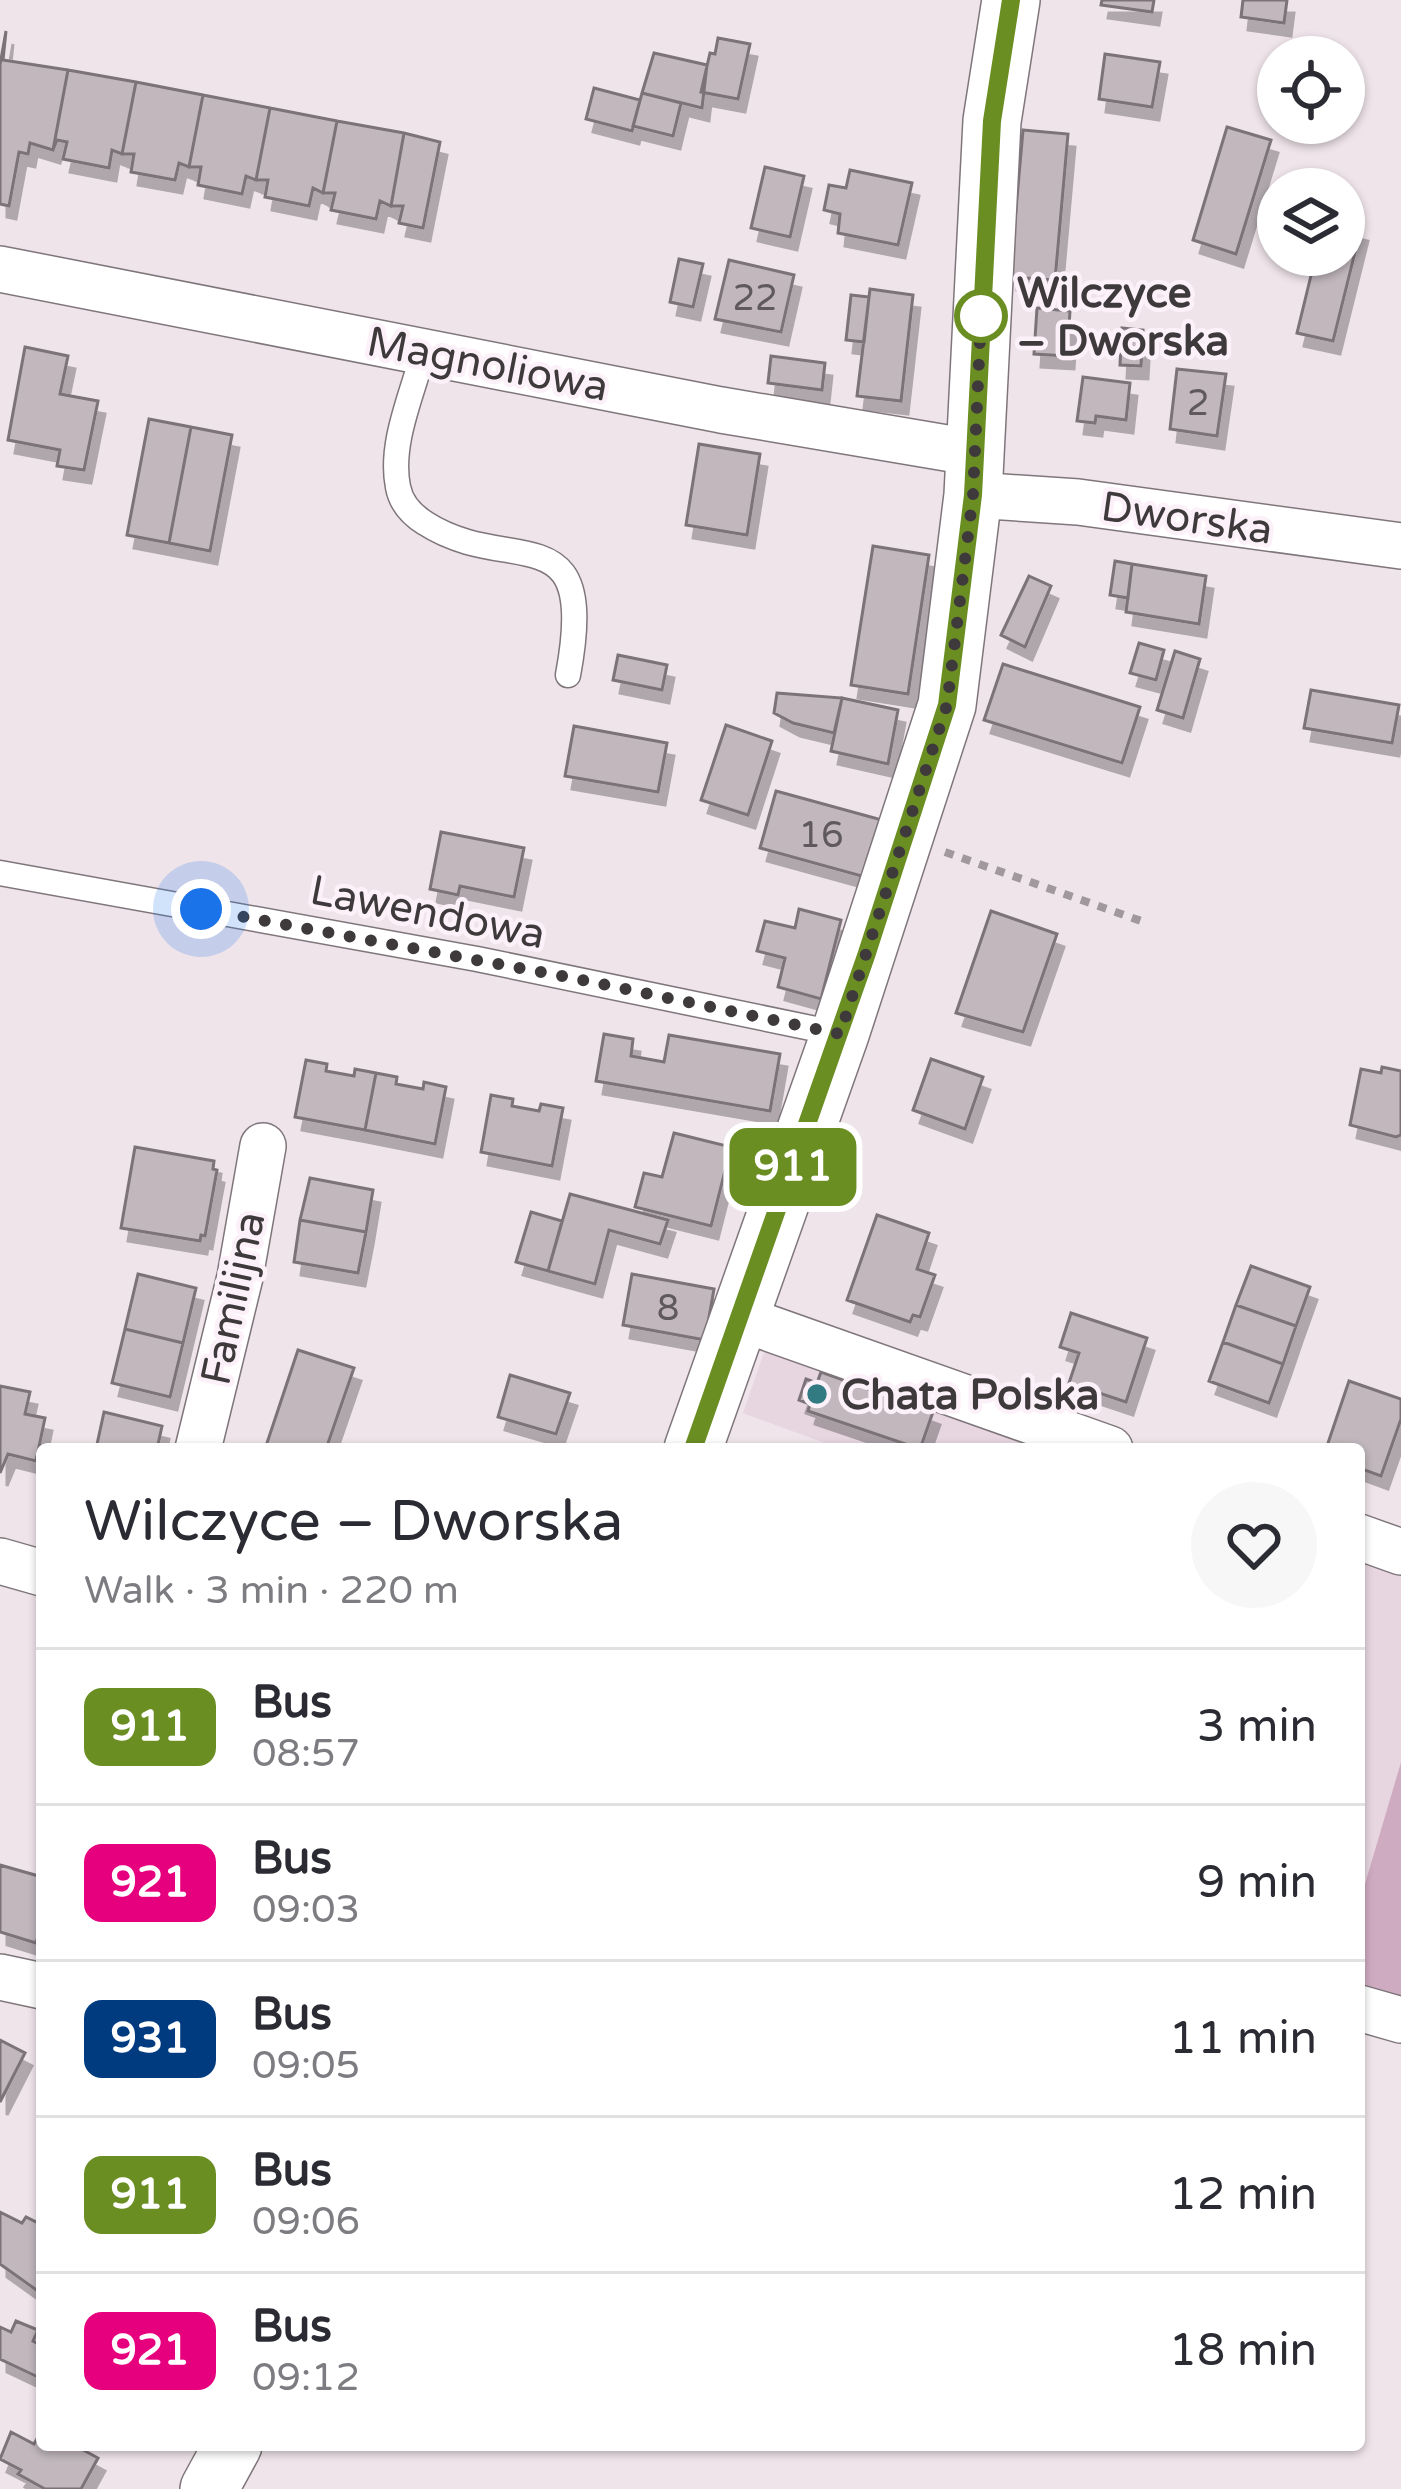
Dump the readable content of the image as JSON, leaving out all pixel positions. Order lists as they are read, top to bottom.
{
  "streets": {
    "street": ["Magnoliowa", "Dworska", "Familijna"],
    "lane": ["Lawendowa"]
  },
  "crossings": [
    ["Magnoliowa", "Dworska"]
  ],
  "places": ["Wilczyce – Dworska", "Chata Polska"],
  "lines": ["bus line 911"],
  "house_numbers": [
    "22",
    "2",
    "16",
    "8"
  ],
  "page": {
    "on_map": "911",
    "heading": ["Wilczyce – Dworska", "Walk · 3 min · 220 m"],
    "list": [
      {
        "mark": "911",
        "name": "Bus",
        "note": "08:57",
        "value": "3 min"
      },
      {
        "mark": "921",
        "name": "Bus",
        "note": "09:03",
        "value": "9 min"
      },
      {
        "mark": "931",
        "name": "Bus",
        "note": "09:05",
        "value": "11 min"
      },
      {
        "mark": "911",
        "name": "Bus",
        "note": "09:06",
        "value": "12 min"
      },
      {
        "mark": "921",
        "name": "Bus",
        "note": "09:12",
        "value": "18 min"
      }
    ]
  }
}
